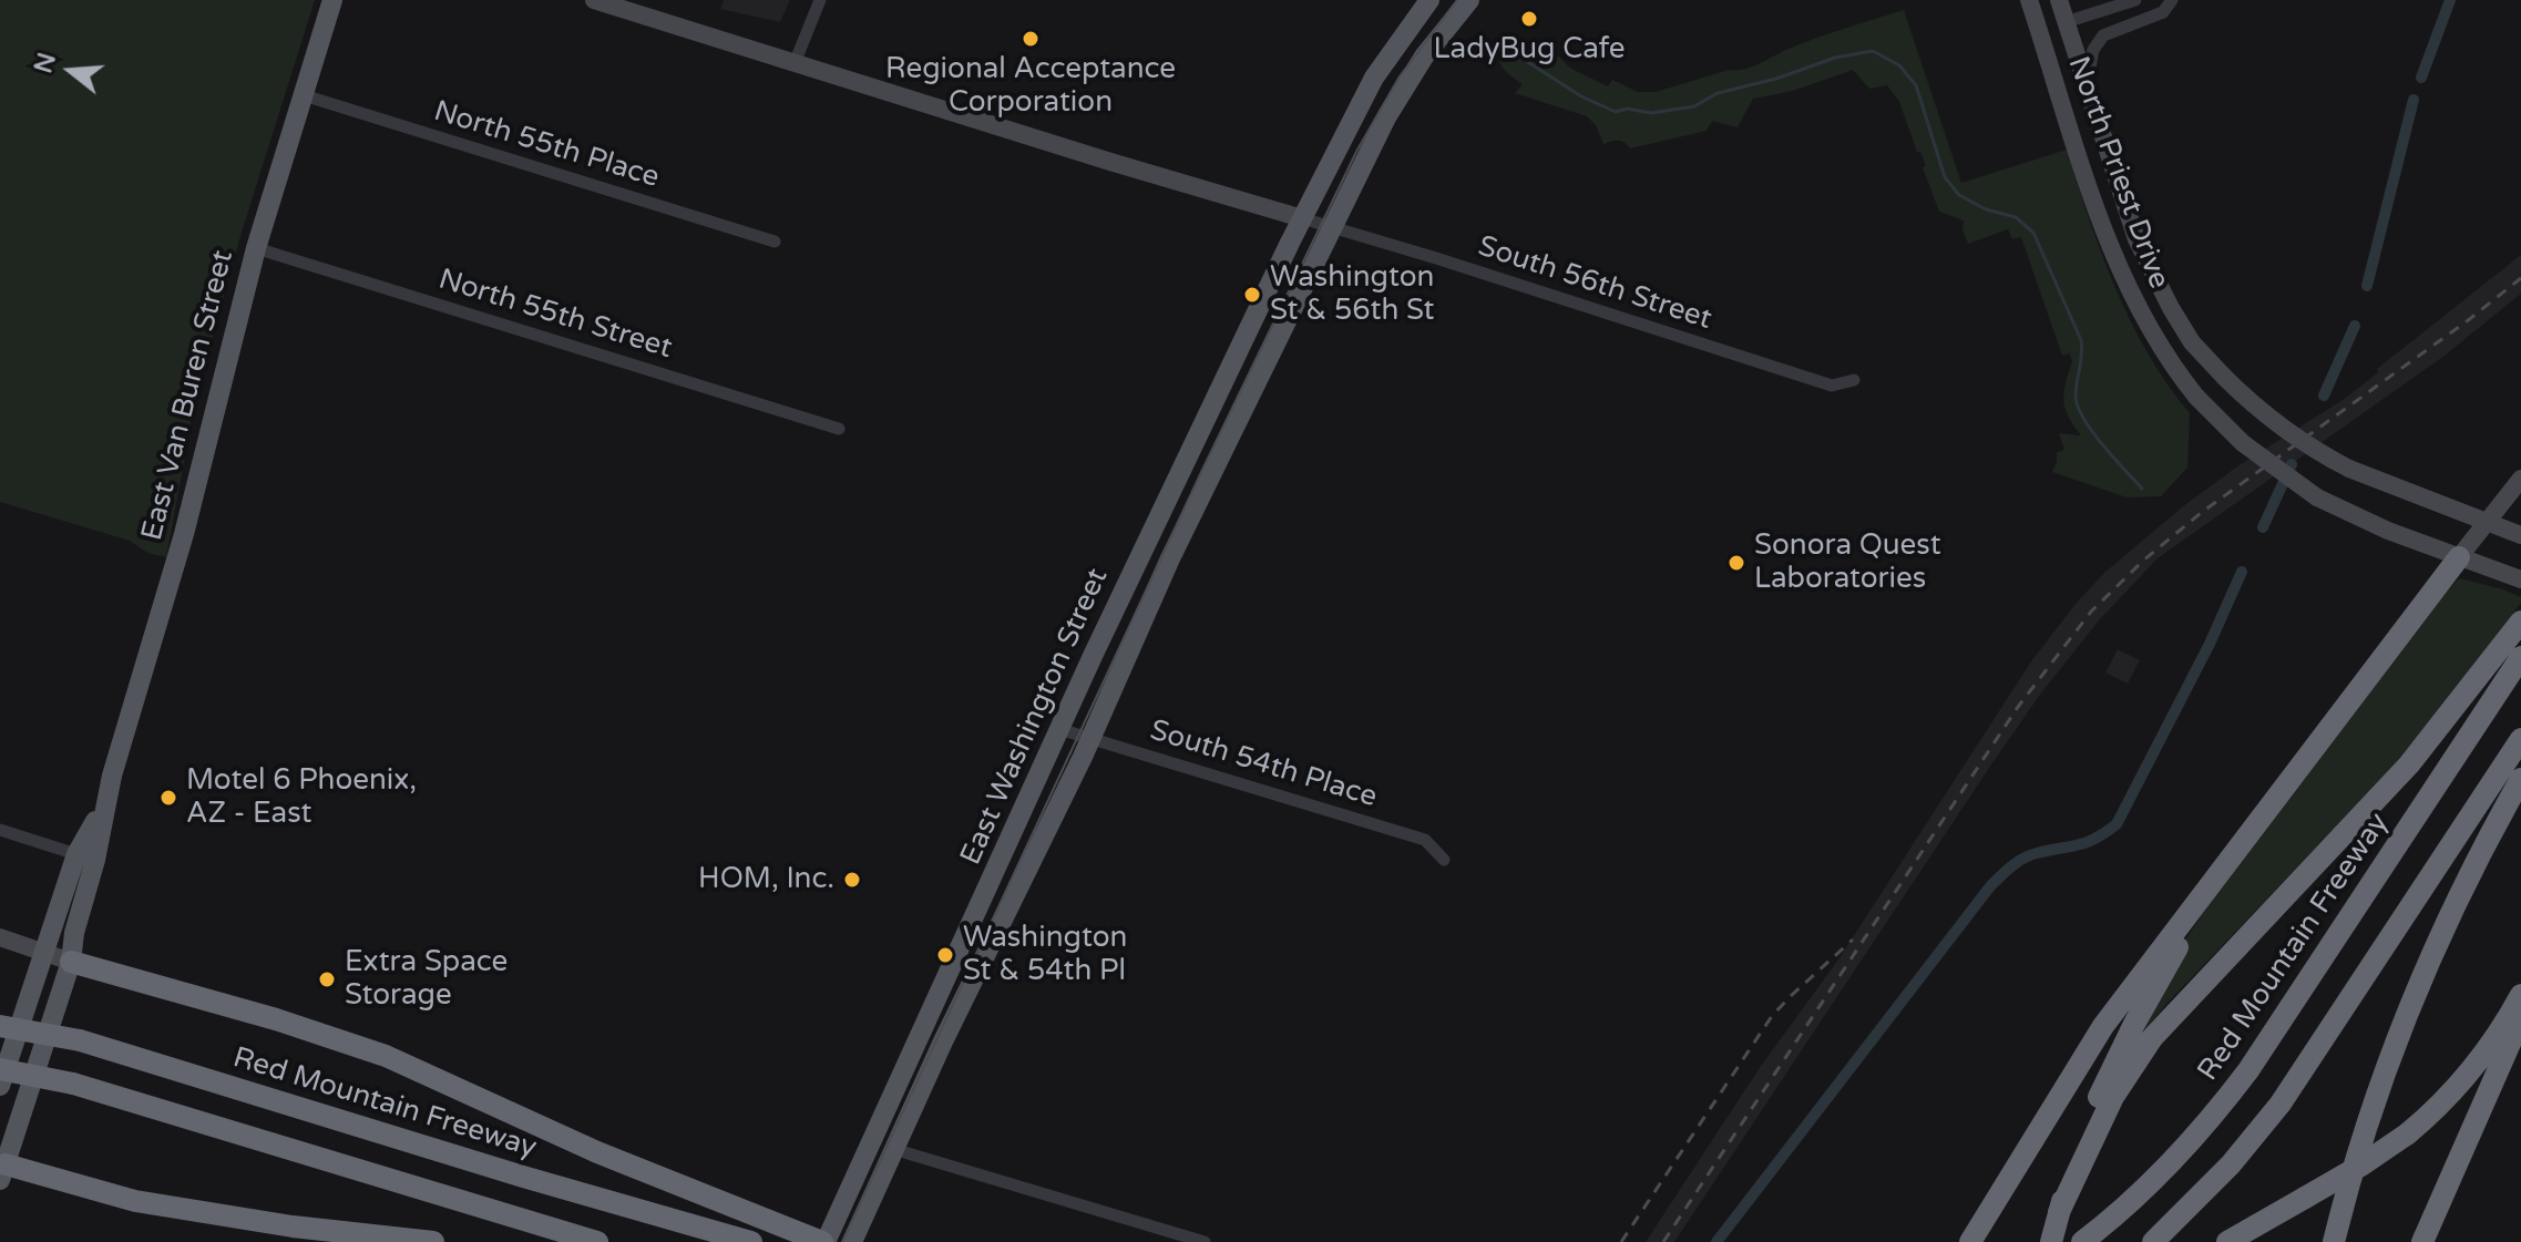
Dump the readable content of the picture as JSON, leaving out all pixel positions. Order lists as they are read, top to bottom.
{
  "streets": {
    "highway": ["Red Mountain Freeway"],
    "main road": ["North Priest Drive", "East Van Buren Street", "East Washington Street"],
    "street": [
      "North 55th Place",
      "South 56th Street",
      "North 55th Street",
      "South 54th Place"
    ]
  },
  "crossings": [
    ["North 55th Place", "East Van Buren Street"],
    ["South 56th Street", "East Washington Street"],
    ["North 55th Street", "East Van Buren Street"],
    ["East Washington Street", "South 54th Place"]
  ],
  "places": [
    "LadyBug Cafe",
    "Regional Acceptance Corporation",
    "Washington St & 56th St",
    "Sonora Quest Laboratories",
    "Motel 6 Phoenix, AZ - East",
    "HOM, Inc.",
    "Washington St & 54th Pl",
    "Extra Space Storage"
  ],
  "north": "left"
}
